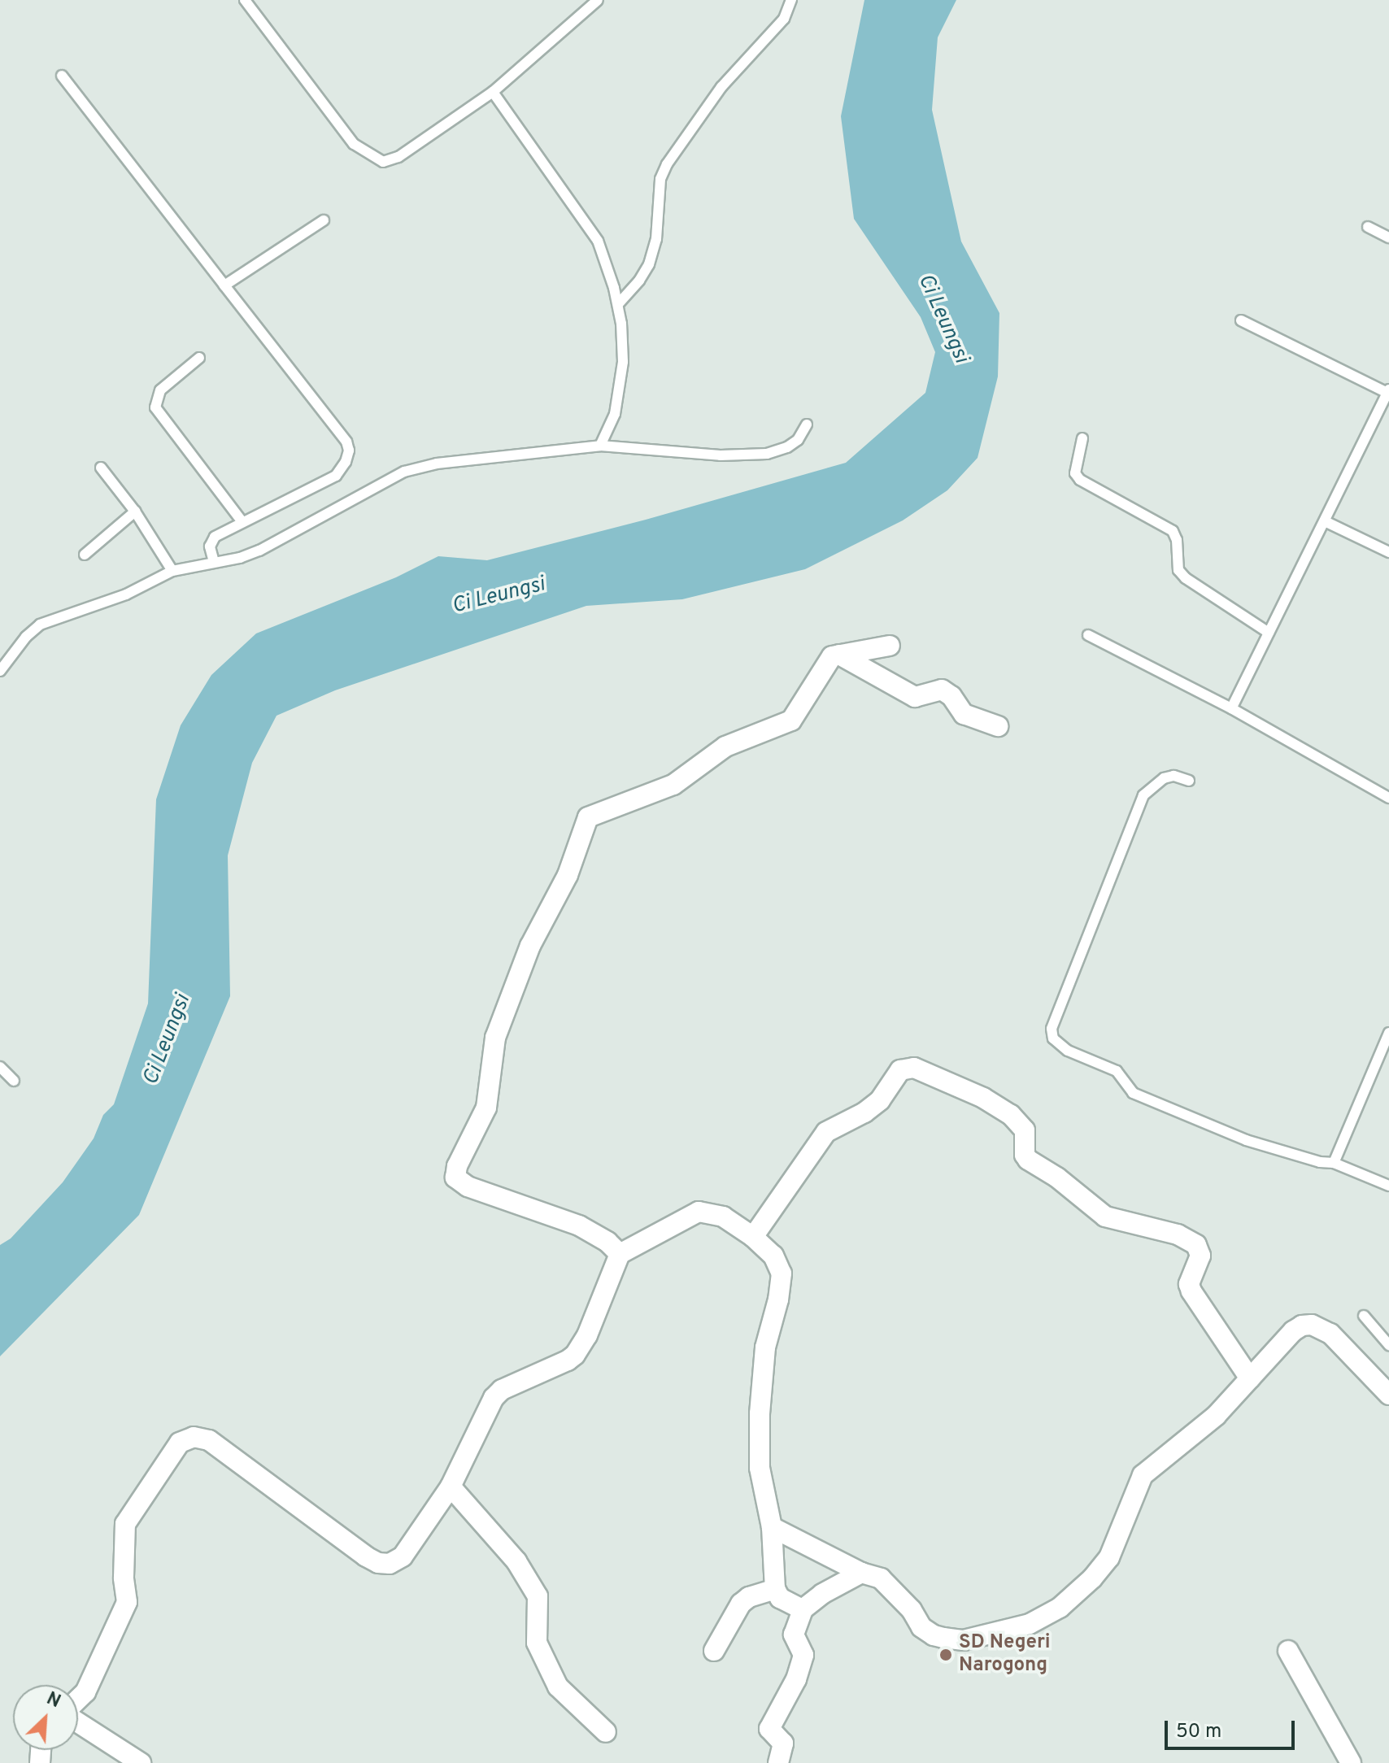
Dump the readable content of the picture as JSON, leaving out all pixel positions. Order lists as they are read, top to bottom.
{
  "water": ["Ci Leungsi"],
  "places": ["SD Negeri Narogong"],
  "scale_bar": "50 m",
  "north": "top right"
}
